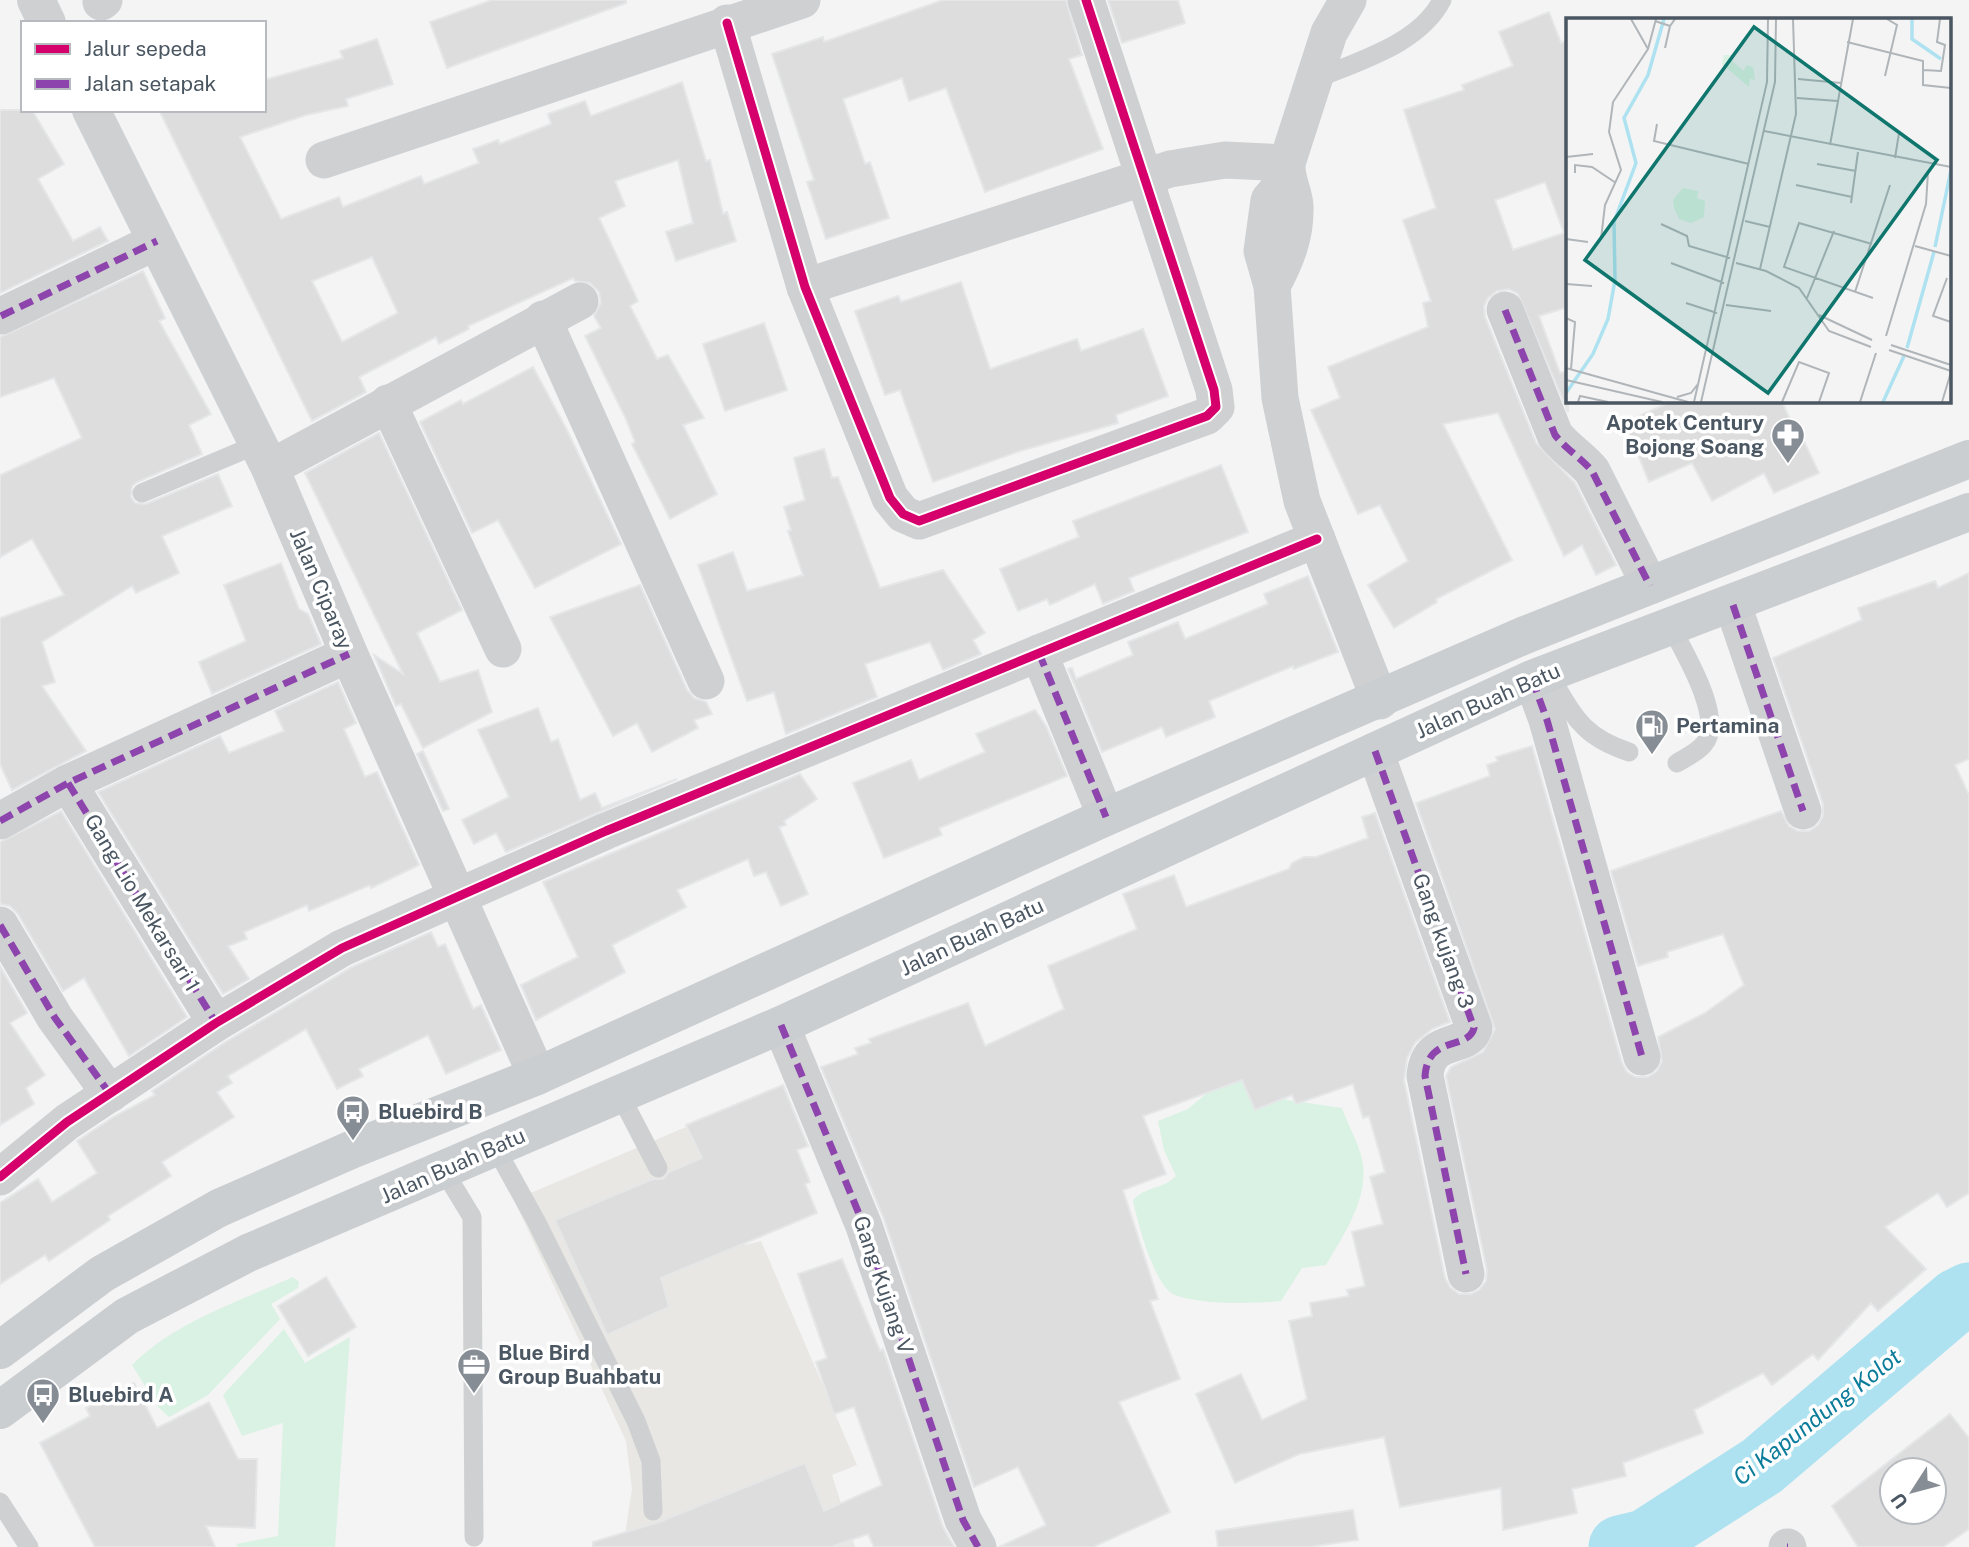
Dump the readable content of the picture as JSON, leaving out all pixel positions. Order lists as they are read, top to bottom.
{
  "streets": {
    "main road": ["Jalan Buah Batu"],
    "street": [
      "Jalan Ciparay",
      "Gang Lio Mekarsari 1",
      "Gang kujang 3",
      "Gang Kujang V"
    ]
  },
  "crossings": [
    ["Jalan Buah Batu", "Gang kujang 3"],
    ["Jalan Buah Batu", "Gang Kujang V"]
  ],
  "water": ["Ci Kapundung Kolot"],
  "places": {
    "pharmacy": ["Apotek Century Bojong Soang"],
    "fuel station": ["Pertamina"],
    "bus stop": ["Bluebird B", "Bluebird A"],
    "office": ["Blue Bird Group Buahbatu"]
  },
  "legend": ["Jalur sepeda", "Jalan setapak"],
  "north": "bottom left"
}
